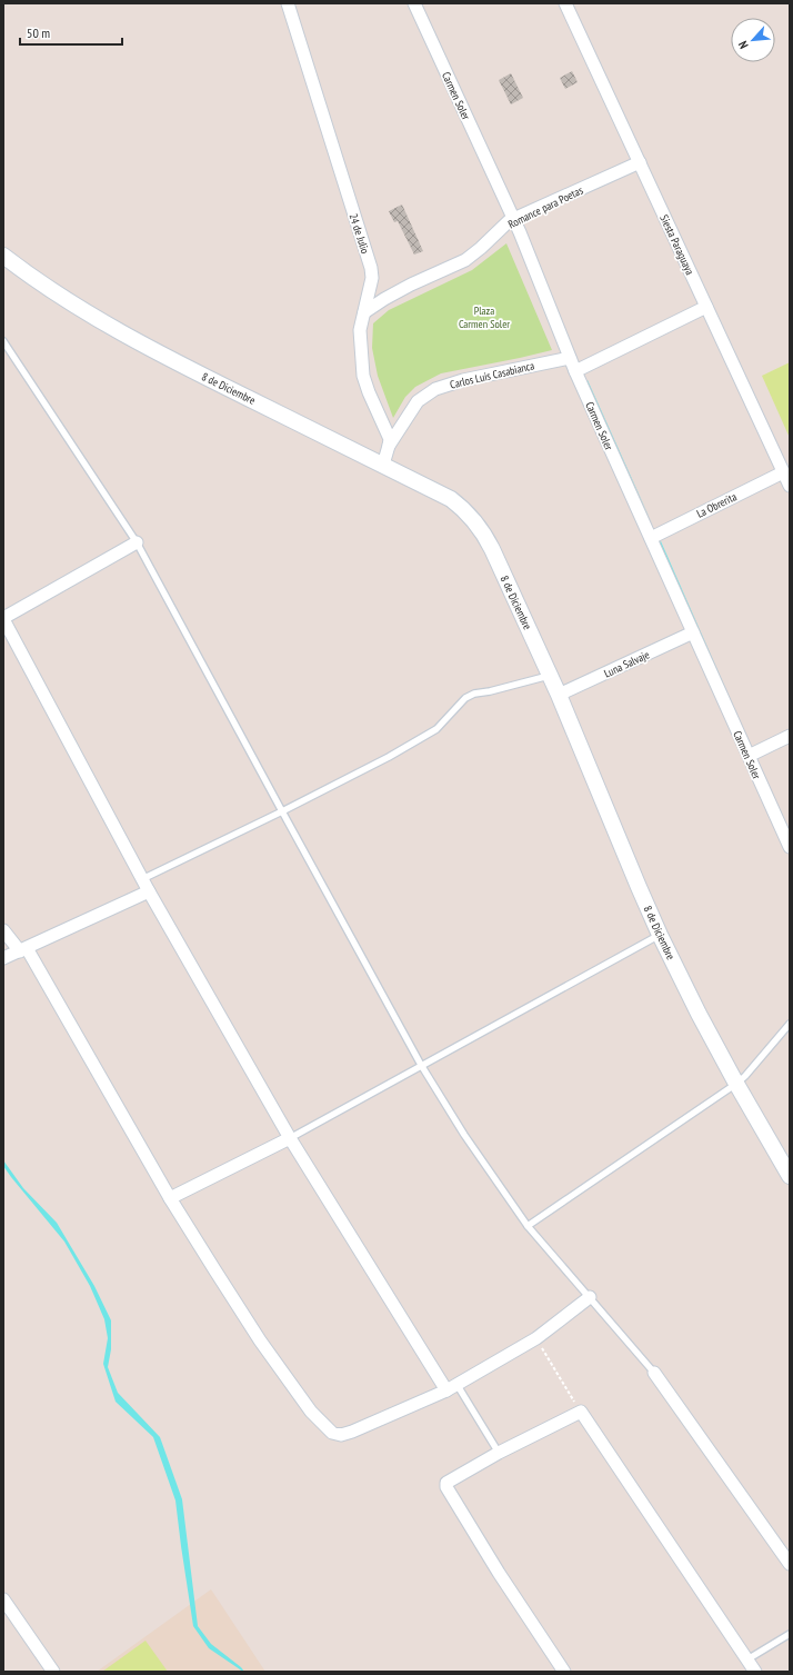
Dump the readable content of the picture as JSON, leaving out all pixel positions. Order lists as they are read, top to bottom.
{
  "streets": {
    "street": [
      "Carmen Soler",
      "Romance para Poetas",
      "24 de Julio",
      "Siesta Paraguaya",
      "Carlos Luis Casabianca",
      "8 de Diciembre",
      "La Obrerita",
      "Luna Salvaje"
    ]
  },
  "crossings": [
    ["Carmen Soler", "Romance para Poetas"],
    ["Carmen Soler", "Carlos Luis Casabianca"],
    ["Carmen Soler", "La Obrerita"],
    ["Carmen Soler", "Luna Salvaje"],
    ["Romance para Poetas", "24 de Julio"],
    ["Romance para Poetas", "Siesta Paraguaya"],
    ["24 de Julio", "Carlos Luis Casabianca"],
    ["Siesta Paraguaya", "La Obrerita"],
    ["8 de Diciembre", "Luna Salvaje"]
  ],
  "parks": ["Plaza Carmen Soler"],
  "scale_bar": "50 m",
  "north": "bottom left"
}
